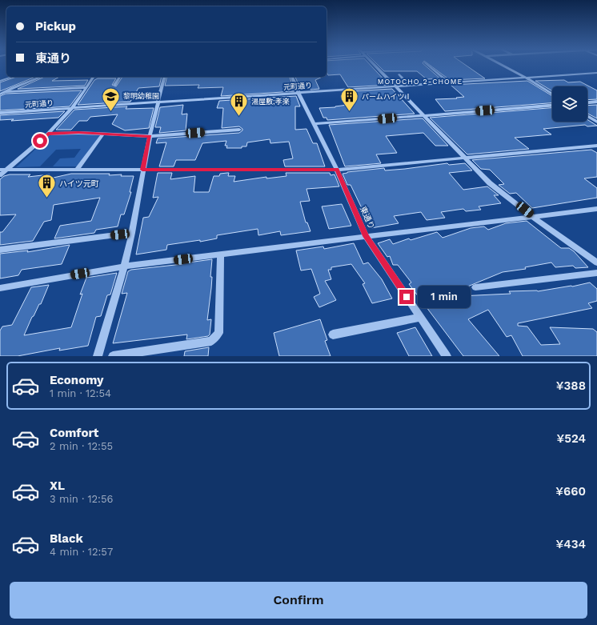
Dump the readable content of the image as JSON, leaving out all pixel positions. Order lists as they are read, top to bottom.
{
  "streets": {
    "street": ["元町通り", "東通り"]
  },
  "crossings": [
    ["元町通り", "東通り"]
  ],
  "districts": ["MOTOCHO 2-CHOME"],
  "places": {
    "school or university": ["黎明幼稚園"],
    "building": ["パームハイツⅠ", "湯屋敷;孝楽", "ハイツ元町"]
  },
  "page": {
    "banner": ["Pickup", "東通り"],
    "bubble": "1 min",
    "list": [
      {
        "name": "Economy",
        "note": "1 min · 12:54",
        "value": "¥388"
      },
      {
        "name": "Comfort",
        "note": "2 min · 12:55",
        "value": "¥524"
      },
      {
        "name": "XL",
        "note": "3 min · 12:56",
        "value": "¥660"
      },
      {
        "name": "Black",
        "note": "4 min · 12:57",
        "value": "¥434"
      }
    ],
    "buttons": "Confirm"
  }
}
